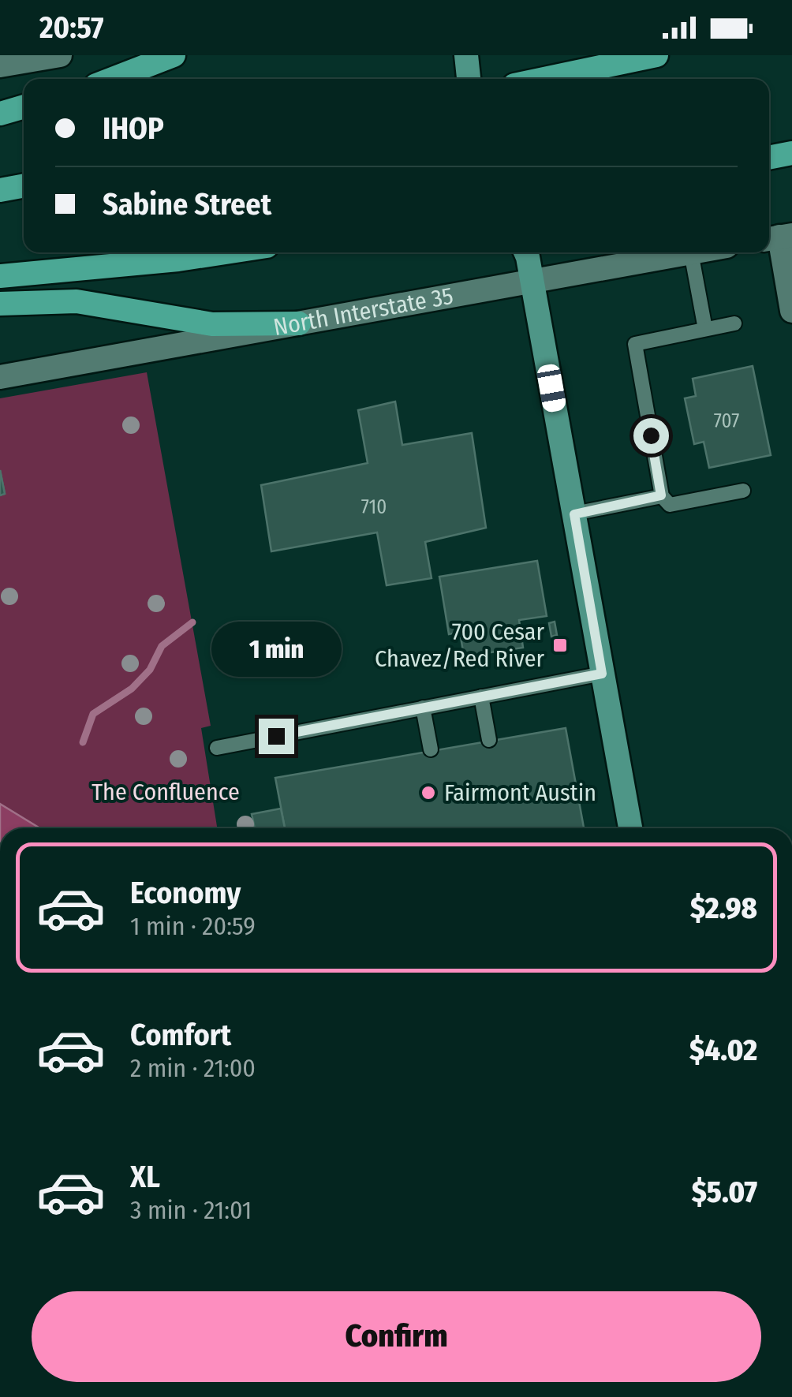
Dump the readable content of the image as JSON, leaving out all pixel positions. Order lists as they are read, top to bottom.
{
  "streets": {
    "main road": ["North Interstate 35"]
  },
  "parks": ["The Confluence"],
  "places": {
    "transit": ["700 Cesar Chavez/Red River"],
    "other": ["Fairmont Austin"]
  },
  "house_numbers": ["707", "710"],
  "page": {
    "status": "20:57",
    "banner": ["IHOP", "Sabine Street"],
    "bubble": "1 min",
    "list": [
      {
        "name": "Economy",
        "note": "1 min · 20:59",
        "value": "$2.98"
      },
      {
        "name": "Comfort",
        "note": "2 min · 21:00",
        "value": "$4.02"
      },
      {
        "name": "XL",
        "note": "3 min · 21:01",
        "value": "$5.07"
      }
    ],
    "buttons": "Confirm"
  }
}
